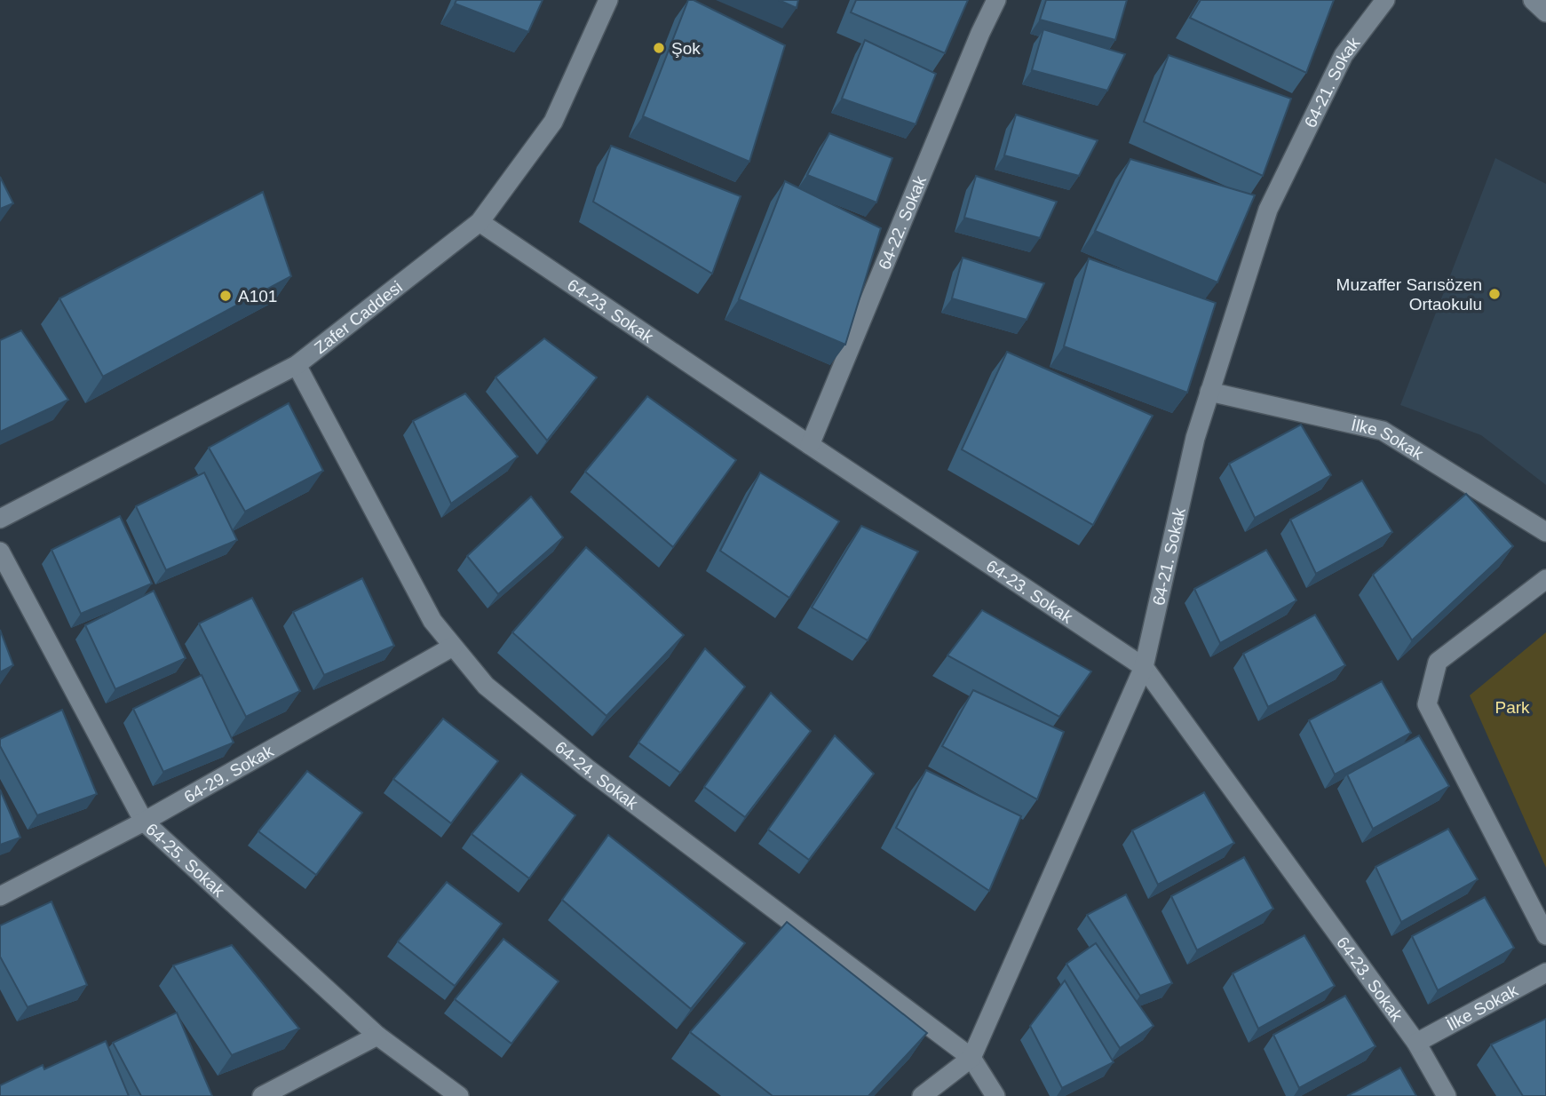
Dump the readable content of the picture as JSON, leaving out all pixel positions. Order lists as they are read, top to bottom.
{
  "streets": {
    "street": [
      "64-21. Sokak",
      "64-22. Sokak",
      "64-23. Sokak",
      "Zafer Caddesi",
      "İlke Sokak",
      "64-29. Sokak",
      "64-24. Sokak",
      "64-25. Sokak"
    ]
  },
  "crossings": [
    ["64-21. Sokak", "64-23. Sokak"],
    ["64-21. Sokak", "İlke Sokak"],
    ["64-21. Sokak", "64-24. Sokak"],
    ["64-22. Sokak", "64-23. Sokak"],
    ["64-23. Sokak", "Zafer Caddesi"],
    ["64-23. Sokak", "İlke Sokak"],
    ["Zafer Caddesi", "64-24. Sokak"],
    ["64-29. Sokak", "64-24. Sokak"],
    ["64-29. Sokak", "64-25. Sokak"]
  ],
  "parks": ["Park"],
  "places": ["Şok", "Muzaffer Sarısözen Ortaokulu", "A101"]
}
